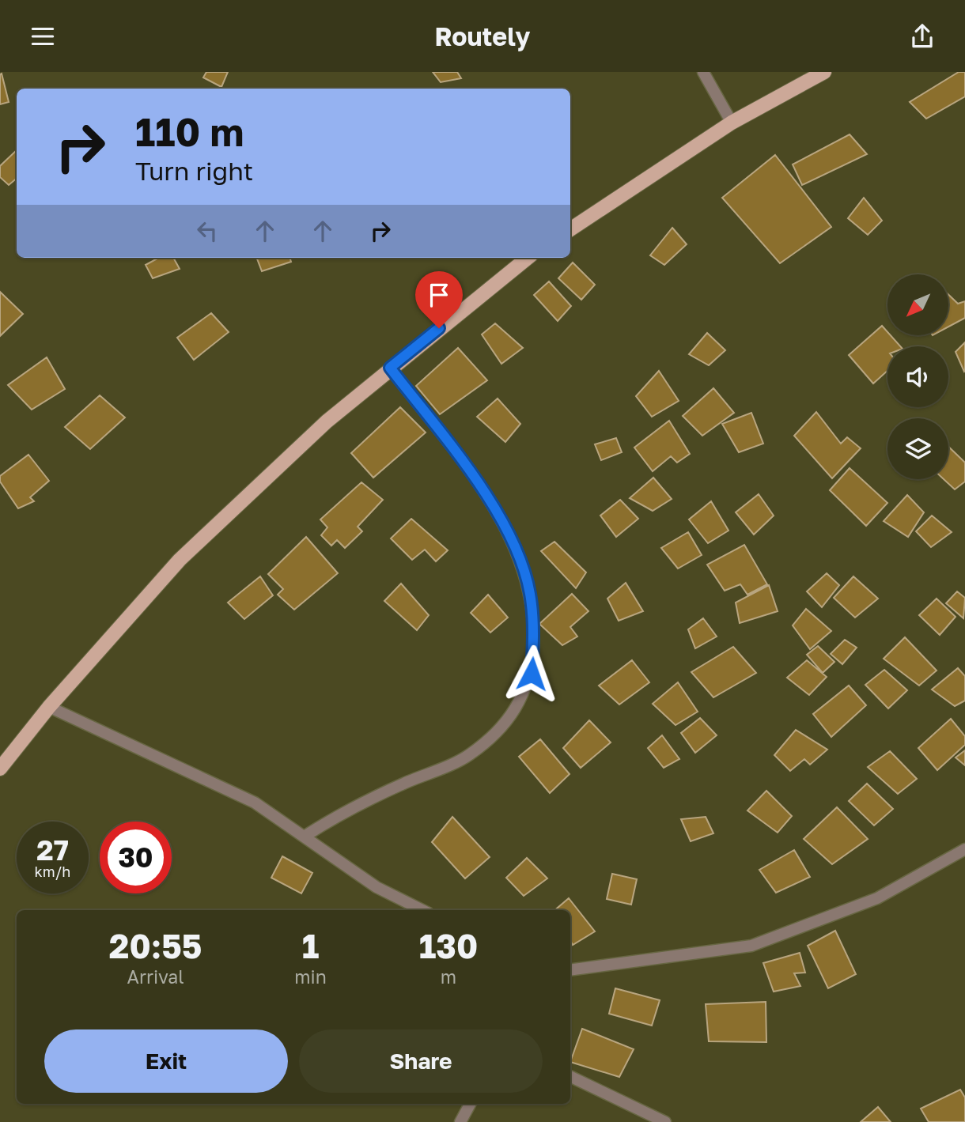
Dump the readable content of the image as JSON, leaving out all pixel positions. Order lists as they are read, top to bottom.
{
  "north": "bottom left",
  "page": {
    "header": "Routely",
    "turn": ["110 m", "Turn right"],
    "speed": "27 km/h",
    "limit": "30",
    "eta": [
      "20:55",
      "Arrival",
      "1",
      "min",
      "130",
      "m"
    ],
    "buttons": ["Exit", "Share"]
  }
}
